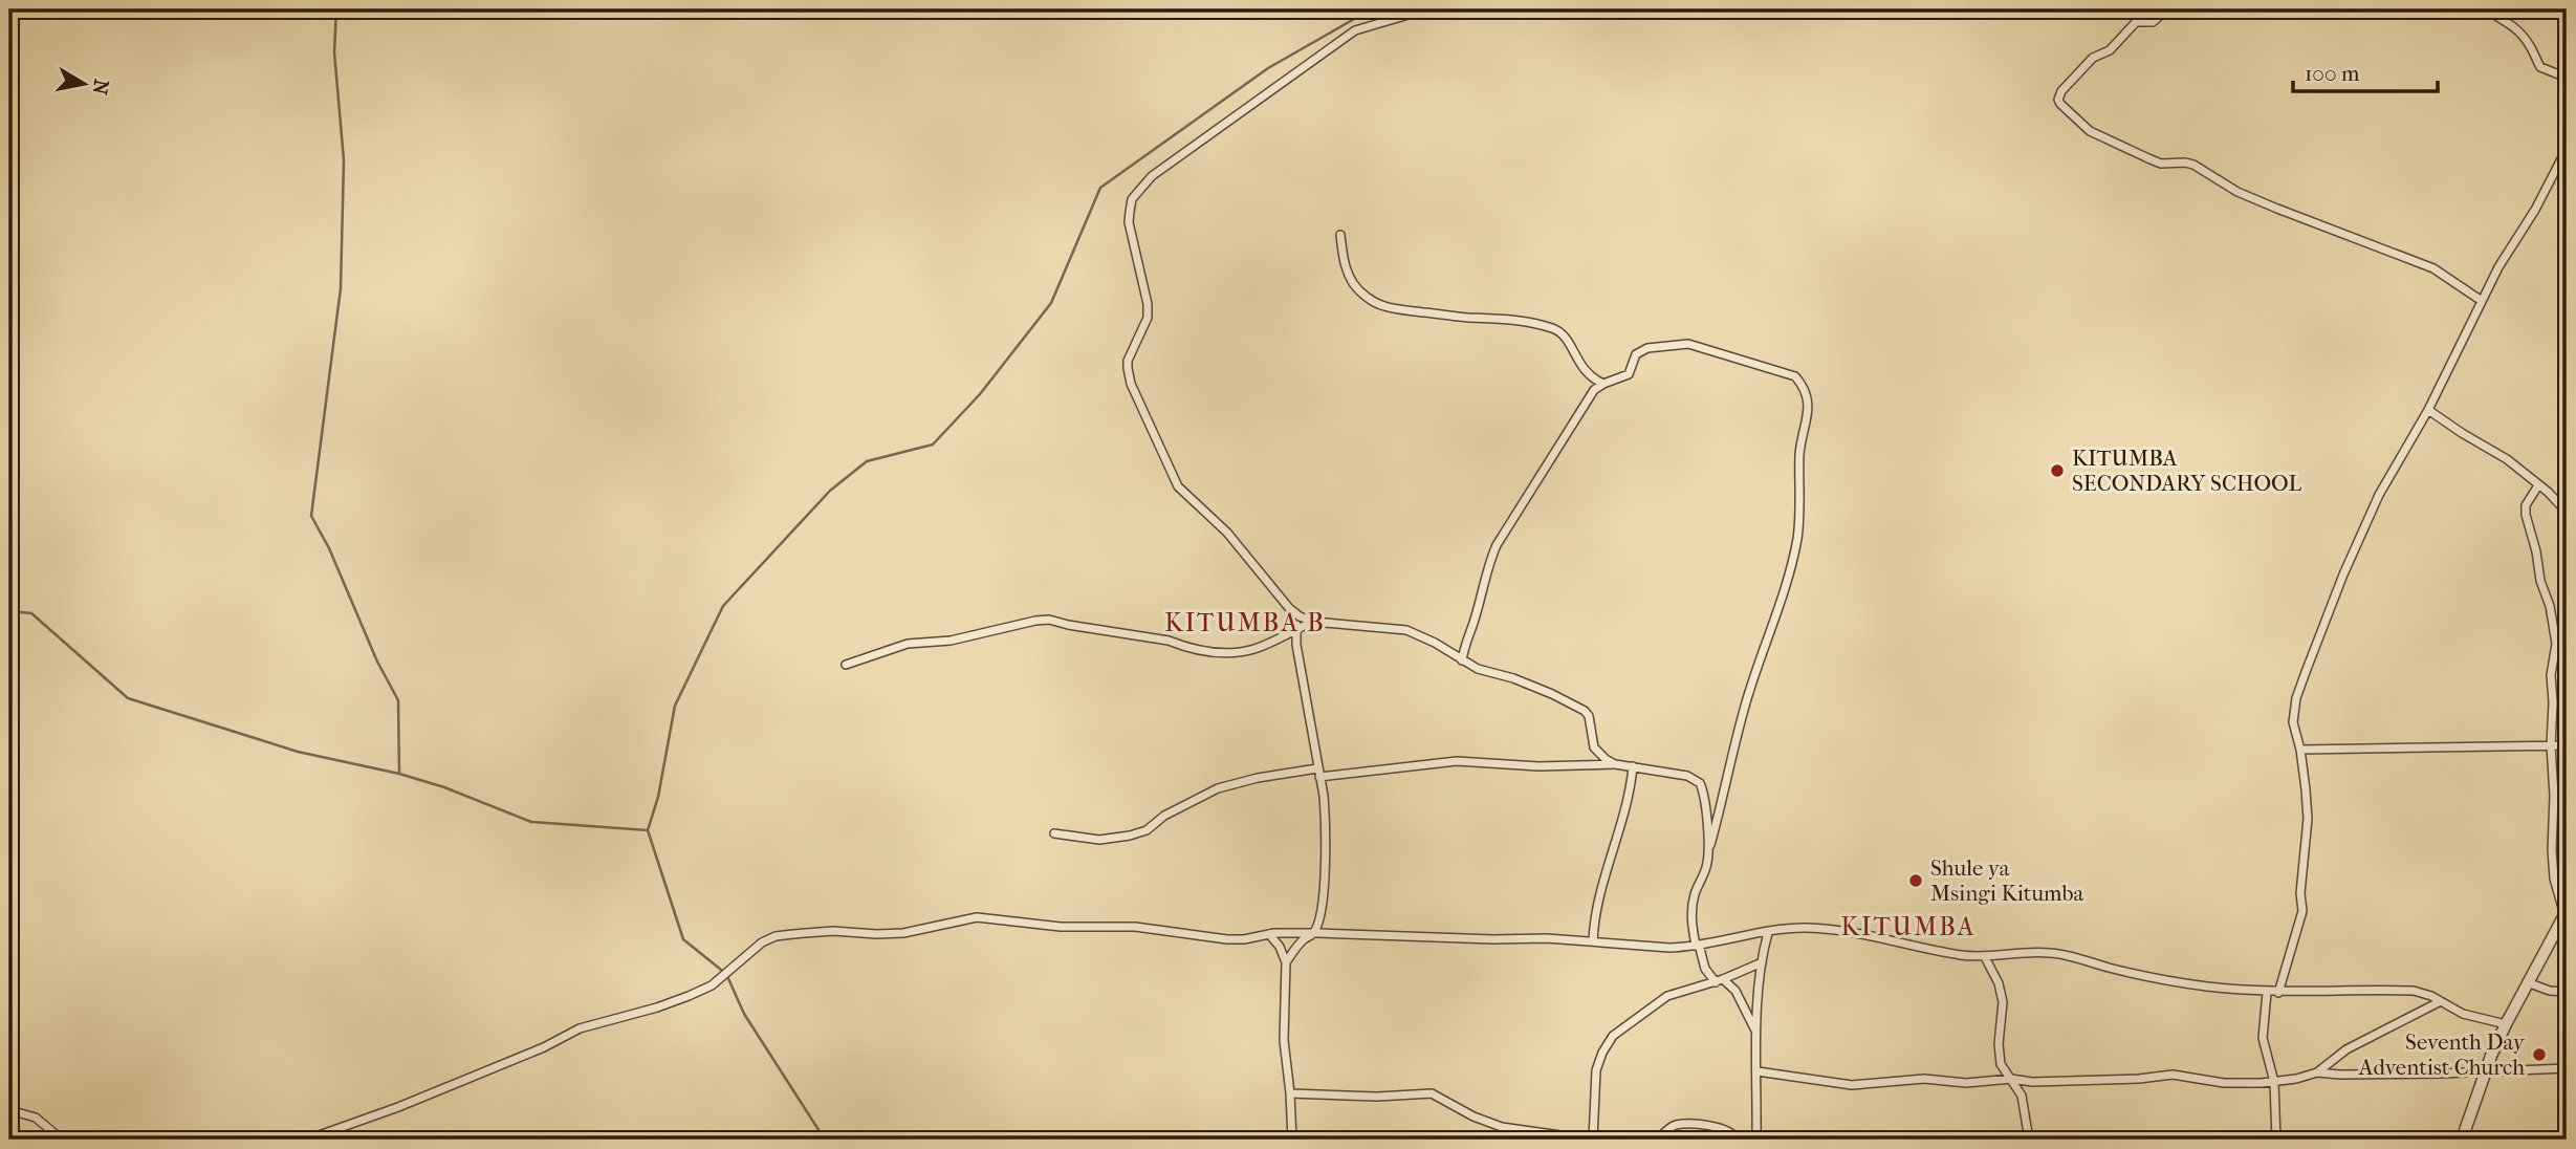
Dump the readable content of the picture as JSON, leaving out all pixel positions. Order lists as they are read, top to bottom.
{
  "districts": ["KITUMBA B", "KITUMBA"],
  "places": ["KITUMBA SECONDARY SCHOOL", "Shule ya Msingi Kitumba", "Seventh Day Adventist Church"],
  "scale_bar": "100 m",
  "north": "right"
}
